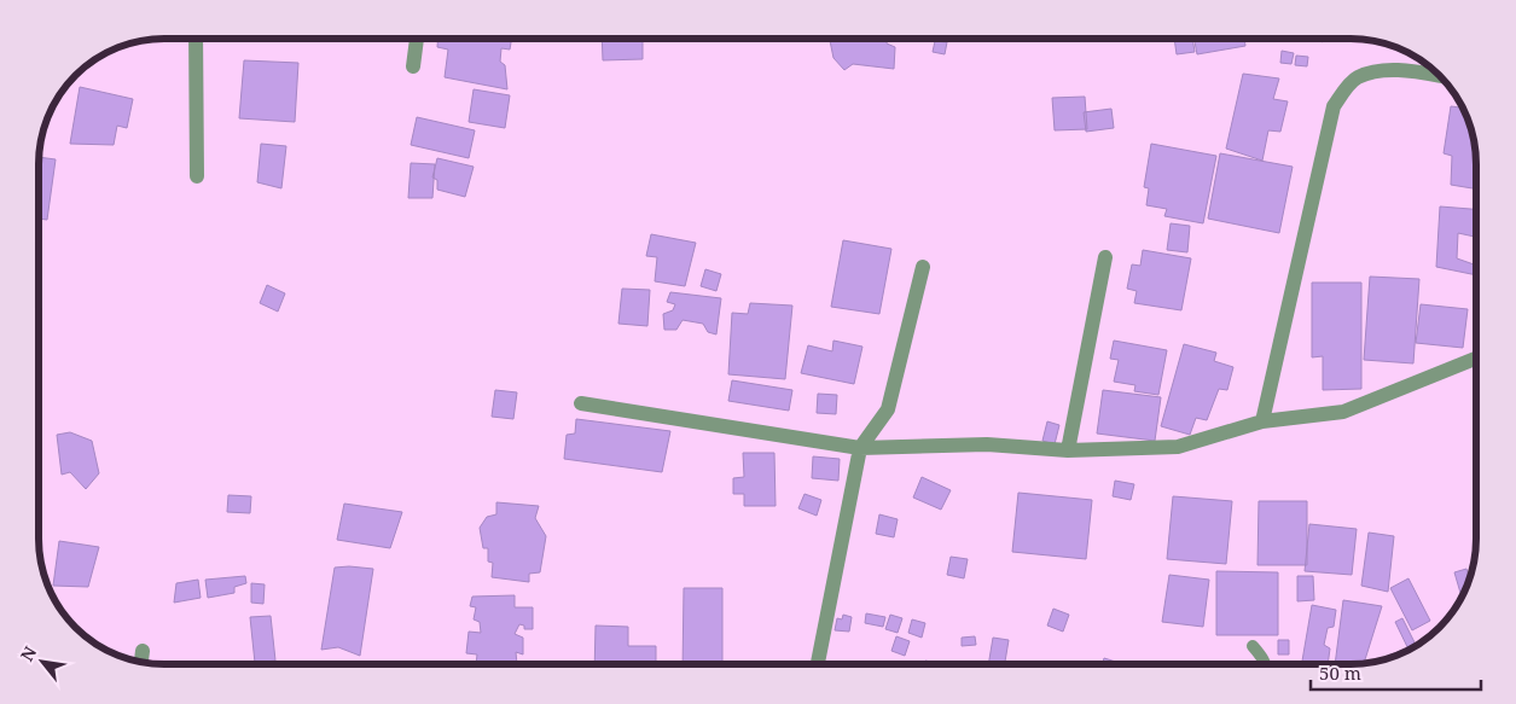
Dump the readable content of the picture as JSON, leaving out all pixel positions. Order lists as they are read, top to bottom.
{
  "scale_bar": "50 m",
  "north": "top left"
}
